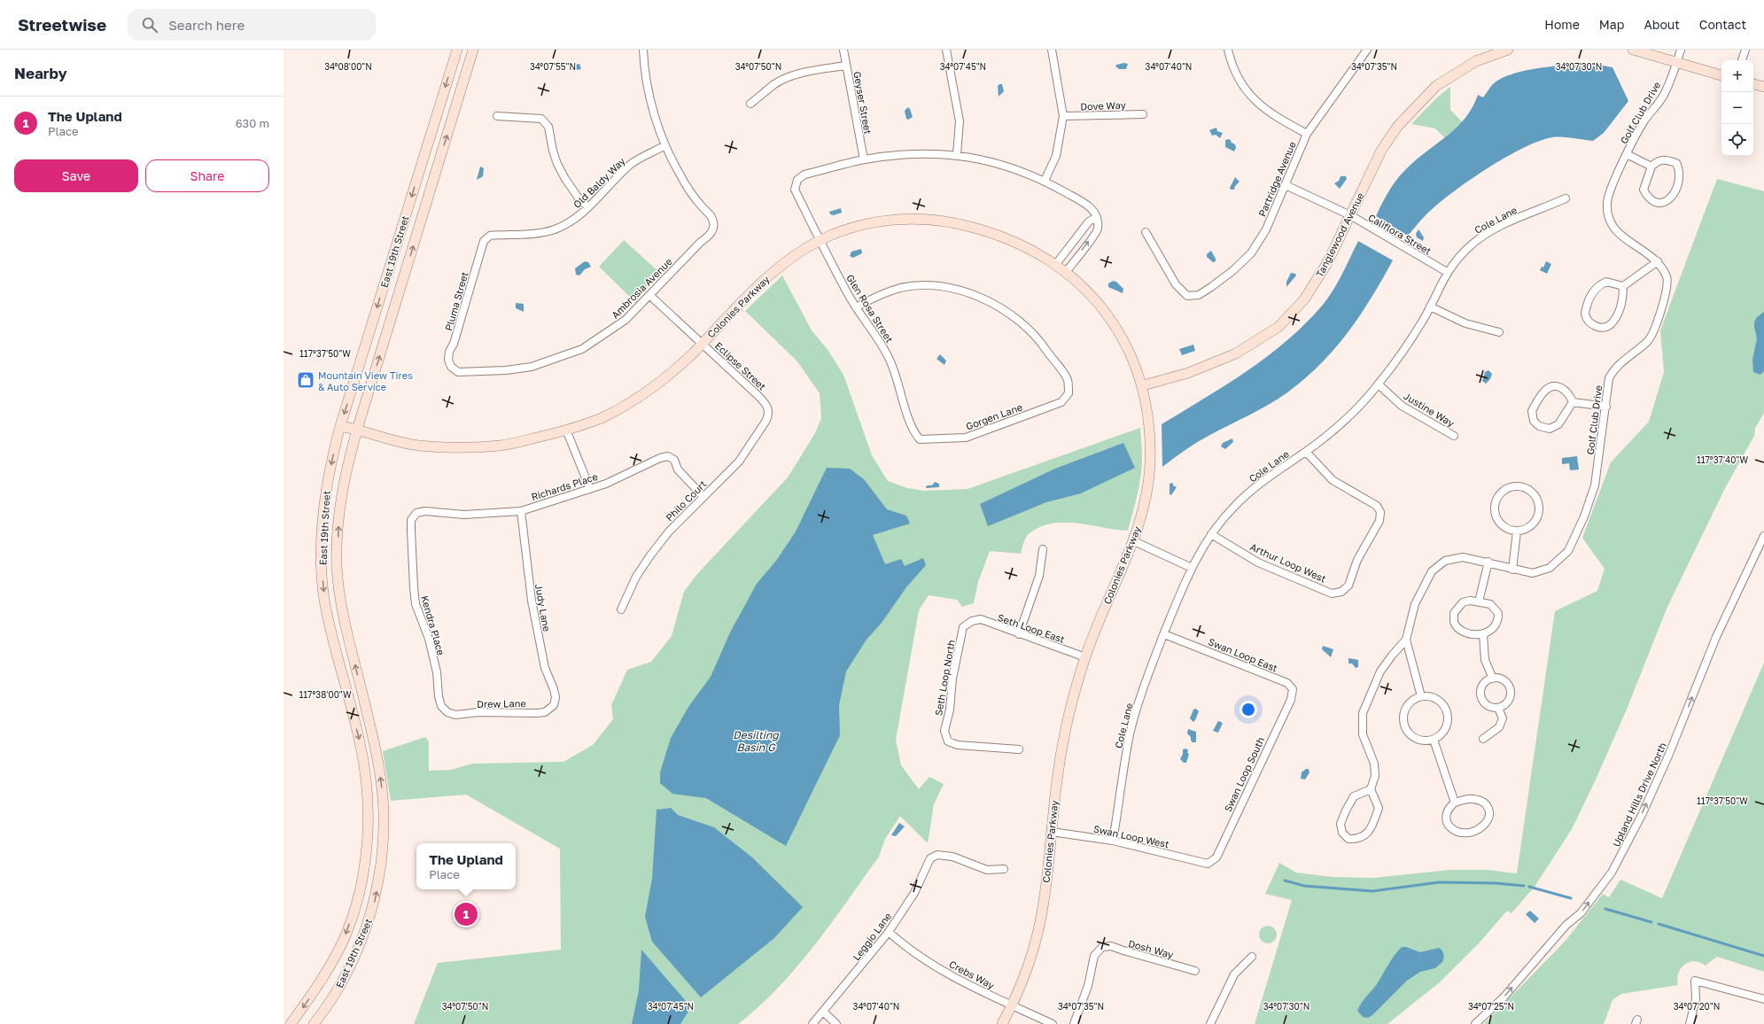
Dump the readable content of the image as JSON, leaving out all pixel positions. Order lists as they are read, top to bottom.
{
  "streets": {
    "street": [
      "Geyser Street",
      "Dove Way",
      "Golf Club Drive",
      "Partridge Avenue",
      "Old Baldy Way",
      "Cole Lane",
      "Califlora Street",
      "Tanglewood Avenue",
      "East 19th Street",
      "Ambrosia Avenue",
      "Pluma Street",
      "Colonies Parkway",
      "Glen Rosa Street",
      "Eclipse Street",
      "Justine Way",
      "Gorgen Lane",
      "Richards Place",
      "Philo Court",
      "Arthur Loop West",
      "Judy Lane",
      "Kendra Place",
      "Seth Loop East",
      "Swan Loop East",
      "Seth Loop North",
      "Drew Lane",
      "Swan Loop South",
      "Upland Hills Drive North",
      "Swan Loop West",
      "Leggio Lane",
      "Dosh Way",
      "Crebs Way"
    ]
  },
  "crossings": [
    ["Geyser Street", "Glen Rosa Street"],
    ["Partridge Avenue", "Califlora Street"],
    ["Old Baldy Way", "Ambrosia Avenue"],
    ["Old Baldy Way", "Pluma Street"],
    ["Cole Lane", "Califlora Street"],
    ["Cole Lane", "Justine Way"],
    ["Cole Lane", "Arthur Loop West"],
    ["Cole Lane", "Swan Loop East"],
    ["Cole Lane", "Swan Loop West"],
    ["Califlora Street", "Tanglewood Avenue"],
    ["Tanglewood Avenue", "Colonies Parkway"],
    ["East 19th Street", "Colonies Parkway"],
    ["Ambrosia Avenue", "Pluma Street"],
    ["Ambrosia Avenue", "Eclipse Street"],
    ["Colonies Parkway", "Glen Rosa Street"],
    ["Colonies Parkway", "Eclipse Street"],
    ["Colonies Parkway", "Seth Loop East"],
    ["Colonies Parkway", "Swan Loop West"],
    ["Colonies Parkway", "Crebs Way"],
    ["Glen Rosa Street", "Gorgen Lane"],
    ["Eclipse Street", "Philo Court"],
    ["Richards Place", "Philo Court"],
    ["Richards Place", "Judy Lane"],
    ["Richards Place", "Kendra Place"],
    ["Judy Lane", "Drew Lane"],
    ["Kendra Place", "Drew Lane"],
    ["Seth Loop East", "Seth Loop North"],
    ["Swan Loop East", "Swan Loop South"],
    ["Swan Loop South", "Swan Loop West"],
    ["Leggio Lane", "Crebs Way"]
  ],
  "one_way": ["Upland Hills Drive North"],
  "water": ["Desilting Basin G"],
  "places": {
    "shop": ["Mountain View Tires & Auto Service"]
  },
  "page": {
    "header": "Streetwise",
    "search": "Search here",
    "nav": [
      "Home",
      "Map",
      "About",
      "Contact"
    ],
    "heading": "Nearby",
    "map_buttons": ["+", "−"],
    "list": [
      {
        "mark": "1",
        "name": "The Upland",
        "note": "Place",
        "value": "630 m"
      }
    ],
    "buttons": ["Save", "Share"],
    "popup": ["The Upland", "Place"],
    "pins": "1"
  },
  "coordinates": [
    "34°08'00\"N",
    "34°07'55\"N",
    "34°07'50\"N",
    "34°07'45\"N",
    "34°07'40\"N",
    "34°07'35\"N",
    "34°07'30\"N",
    "117°37'50\"W",
    "117°37'40\"W",
    "117°38'00\"W",
    "34°07'25\"N",
    "34°07'20\"N"
  ]
}
